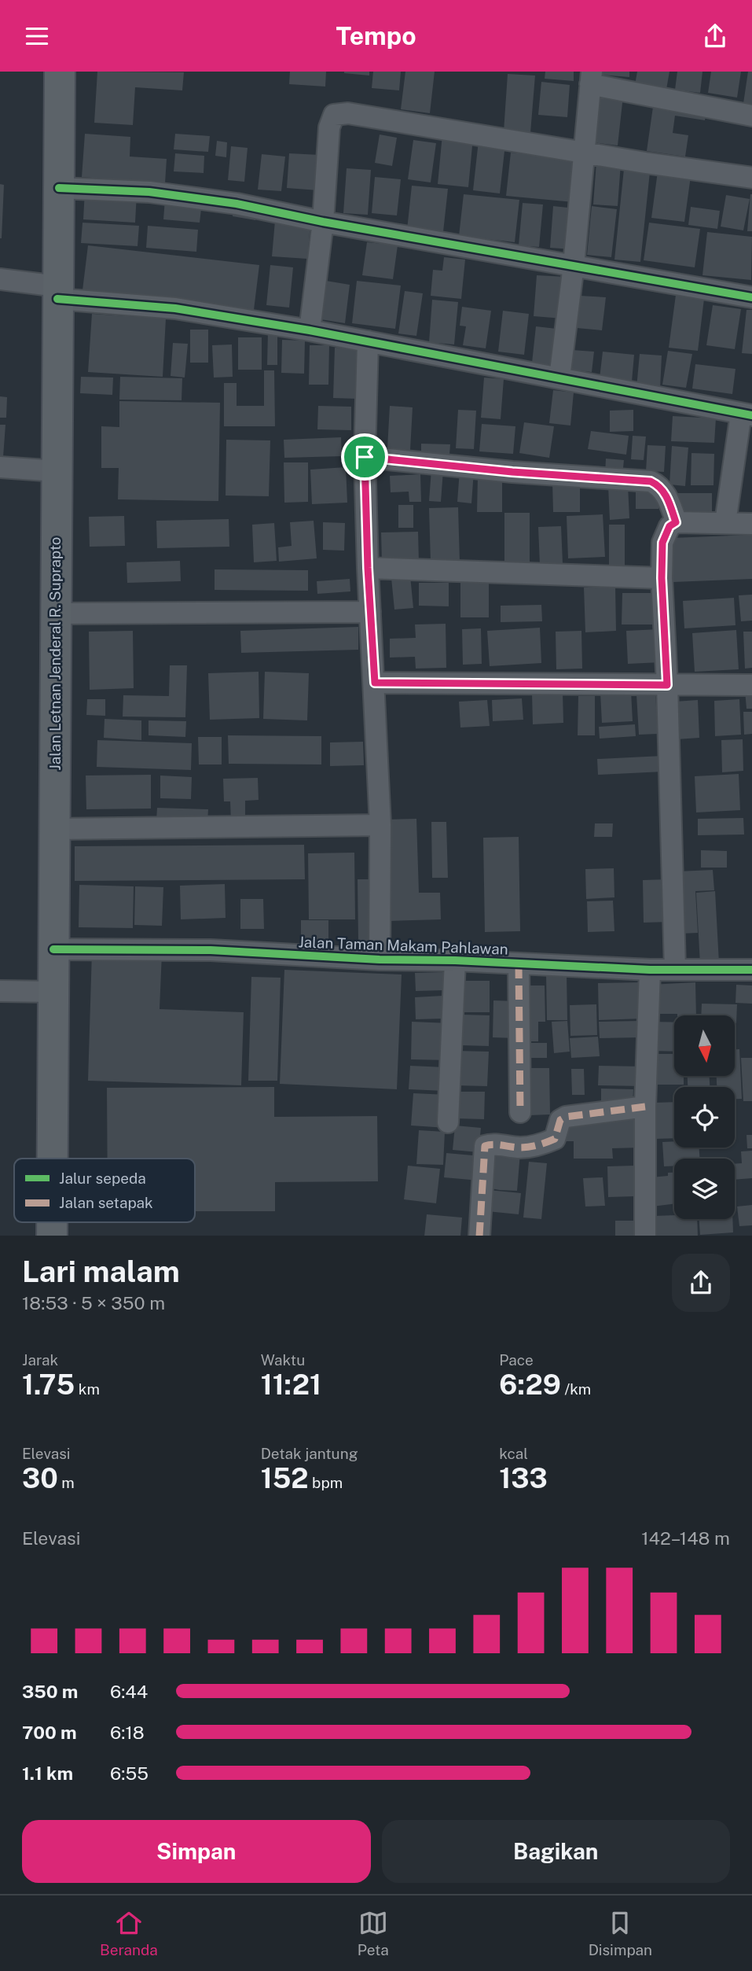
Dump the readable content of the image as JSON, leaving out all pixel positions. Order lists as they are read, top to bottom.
{
  "streets": {
    "main road": ["Jalan Letnan Jenderal R. Suprapto"],
    "street": ["Jalan Taman Makam Pahlawan"]
  },
  "crossings": [
    ["Jalan Letnan Jenderal R. Suprapto", "Jalan Taman Makam Pahlawan"]
  ],
  "legend": ["Jalur sepeda", "Jalan setapak"],
  "north": "bottom",
  "page": {
    "header": "Tempo",
    "heading": ["Lari malam", "18:53 · 5 × 350 m"],
    "stats": [
      ["Jarak", "1.75 km"],
      ["Waktu", "11:21"],
      ["Pace", "6:29 /km"],
      ["Elevasi", "30 m"],
      ["Detak jantung", "152 bpm"],
      ["kcal", "133"]
    ],
    "chart": ["Elevasi", "142–148 m"],
    "list": [
      {
        "name": "350 m",
        "note": "6:44"
      },
      {
        "name": "700 m",
        "note": "6:18"
      },
      {
        "name": "1.1 km",
        "note": "6:55"
      }
    ],
    "buttons": ["Simpan", "Bagikan"],
    "tabs": ["Beranda", "Peta", "Disimpan"]
  }
}
